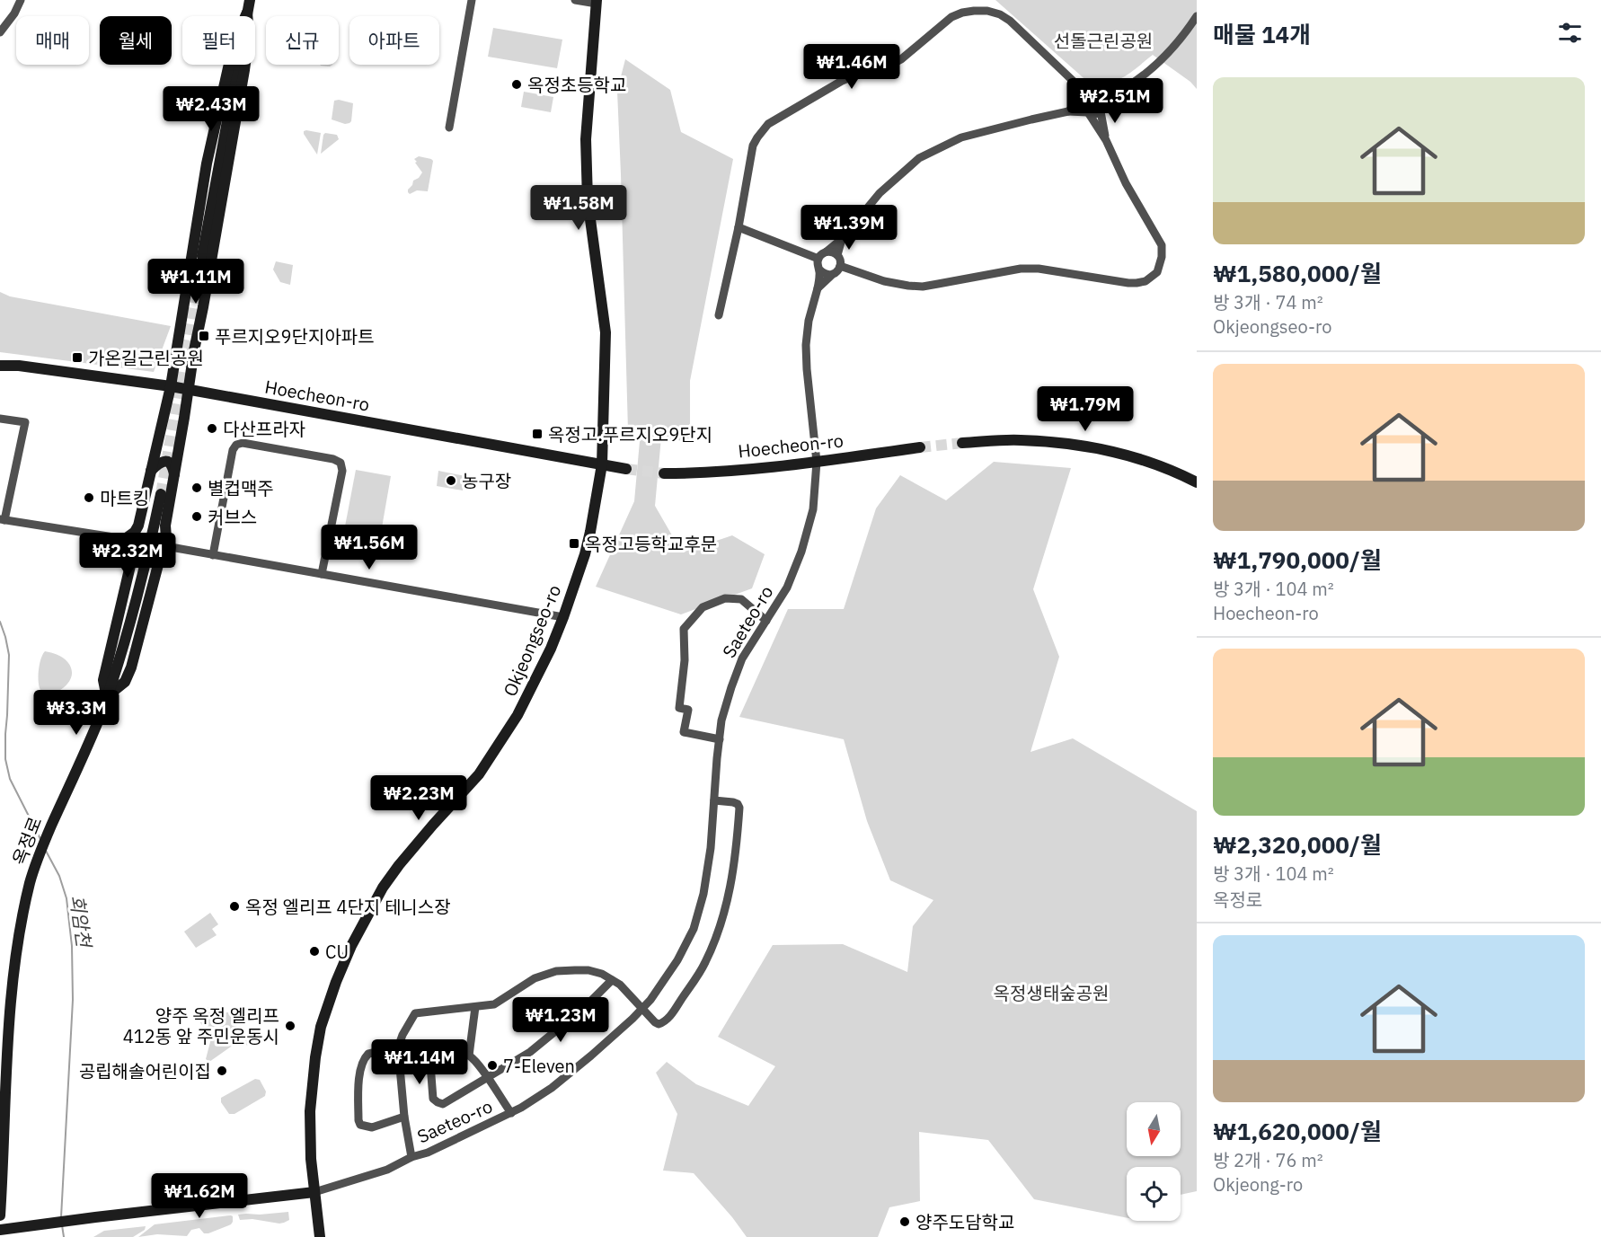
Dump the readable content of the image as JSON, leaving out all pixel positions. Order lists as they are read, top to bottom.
{
  "streets": {
    "main road": ["Hoecheon-ro", "Okjeongseo-ro", "옥정로"],
    "street": ["Saeteo-ro"]
  },
  "crossings": [
    ["Hoecheon-ro", "Saeteo-ro"],
    ["Hoecheon-ro", "Okjeongseo-ro"],
    ["Saeteo-ro", "Okjeongseo-ro"]
  ],
  "water": ["회암천"],
  "parks": ["선돌근린공원", "옥정생태숲공원"],
  "places": {
    "other": [
      "옥정초등학교",
      "다산프라자",
      "농구장",
      "별컵맥주",
      "마트킹",
      "커브스",
      "옥정 엘리프 4단지 테니스장",
      "CU",
      "양주 옥정 엘리프 412동 앞 주민운동시",
      "7-Eleven",
      "공립해솔어린이집",
      "양주도담학교"
    ],
    "transit": [
      "푸르지오9단지아파트",
      "가온길근린공원",
      "옥정고.푸르지오9단지",
      "옥정고등학교후문"
    ]
  },
  "north": "bottom",
  "page": {
    "heading": "매물 14개",
    "chip": [
      "매매",
      "월세",
      "필터",
      "신규",
      "아파트"
    ],
    "price": [
      "₩1.46M",
      "₩2.51M",
      "₩2.43M",
      "₩1.58M",
      "₩1.39M",
      "₩1.11M",
      "₩1.79M",
      "₩1.56M",
      "₩2.32M",
      "₩3.3M",
      "₩2.23M",
      "₩1.23M",
      "₩1.14M",
      "₩1.62M"
    ],
    "list": [
      {
        "name": "₩1,580,000/월",
        "note": "방 3개 · 74 m² · Okjeongseo-ro"
      },
      {
        "name": "₩1,790,000/월",
        "note": "방 3개 · 104 m² · Hoecheon-ro"
      },
      {
        "name": "₩2,320,000/월",
        "note": "방 3개 · 104 m² · 옥정로"
      },
      {
        "name": "₩1,620,000/월",
        "note": "방 2개 · 76 m² · Okjeong-ro"
      }
    ]
  }
}
